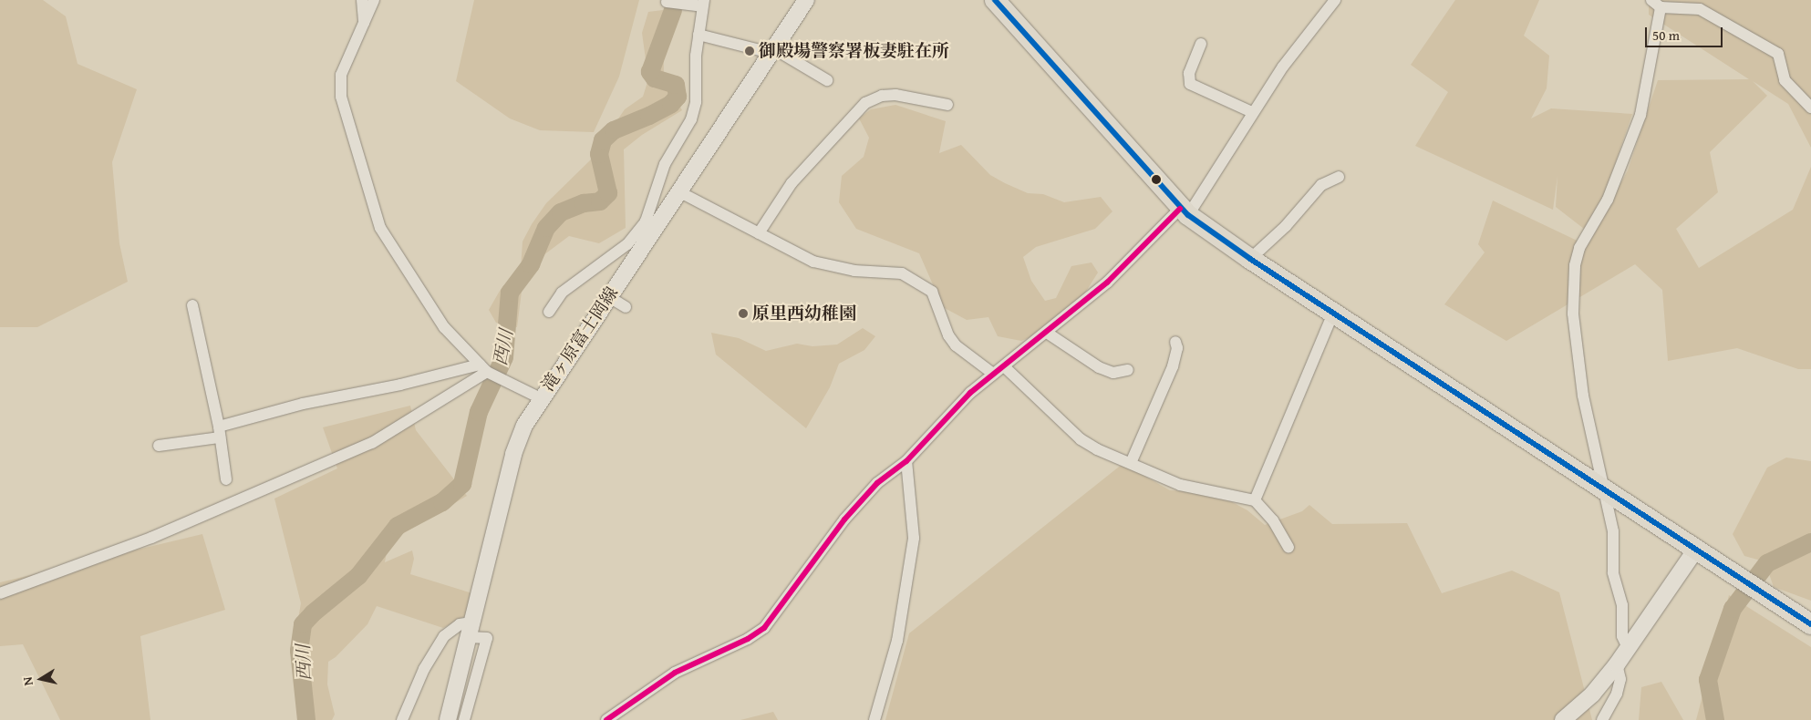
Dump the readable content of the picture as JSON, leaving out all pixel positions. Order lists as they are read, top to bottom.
{
  "streets": {
    "main road": ["滝ヶ原富士岡線"]
  },
  "water": ["西川"],
  "places": ["御殿場警察署板妻駐在所", "原里西幼稚園"],
  "scale_bar": "50 m",
  "north": "left"
}
